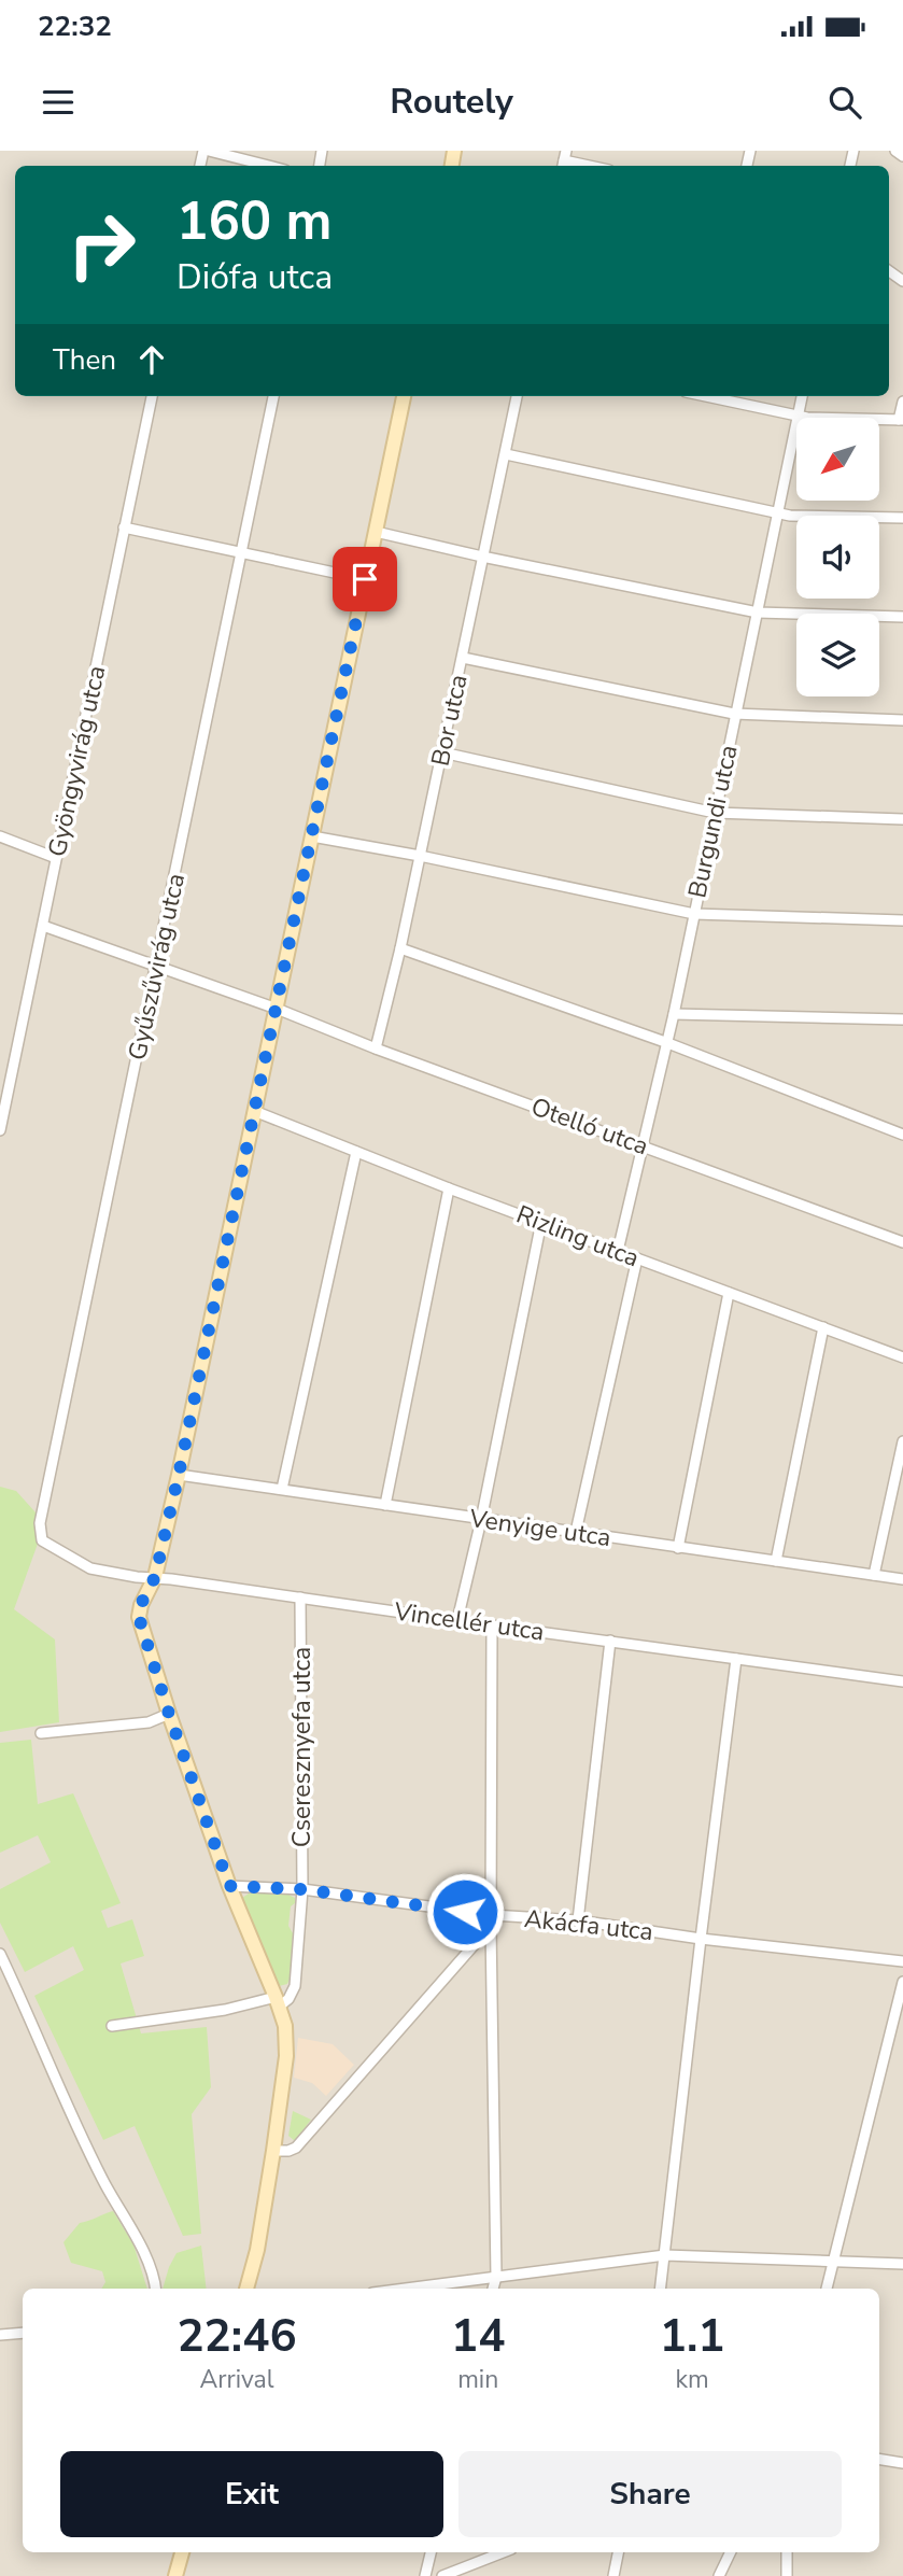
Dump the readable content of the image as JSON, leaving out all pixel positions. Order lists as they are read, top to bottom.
{
  "streets": {
    "street": [
      "Bor utca",
      "Gyöngyvirág utca",
      "Burgundi utca",
      "Gyűszűvirág utca",
      "Otelló utca",
      "Rizling utca",
      "Venyige utca",
      "Vincellér utca",
      "Cseresznyefa utca",
      "Akácfa utca"
    ]
  },
  "crossings": [
    ["Bor utca", "Otelló utca"],
    ["Gyöngyvirág utca", "Otelló utca"],
    ["Burgundi utca", "Otelló utca"],
    ["Burgundi utca", "Rizling utca"],
    ["Gyűszűvirág utca", "Otelló utca"],
    ["Gyűszűvirág utca", "Vincellér utca"],
    ["Vincellér utca", "Cseresznyefa utca"],
    ["Cseresznyefa utca", "Akácfa utca"]
  ],
  "north": "bottom left",
  "page": {
    "status": "22:32",
    "header": "Routely",
    "turn": ["160 m", "Diófa utca"],
    "then": "Then",
    "eta": [
      "22:46",
      "Arrival",
      "14",
      "min",
      "1.1",
      "km"
    ],
    "buttons": ["Exit", "Share"]
  }
}
